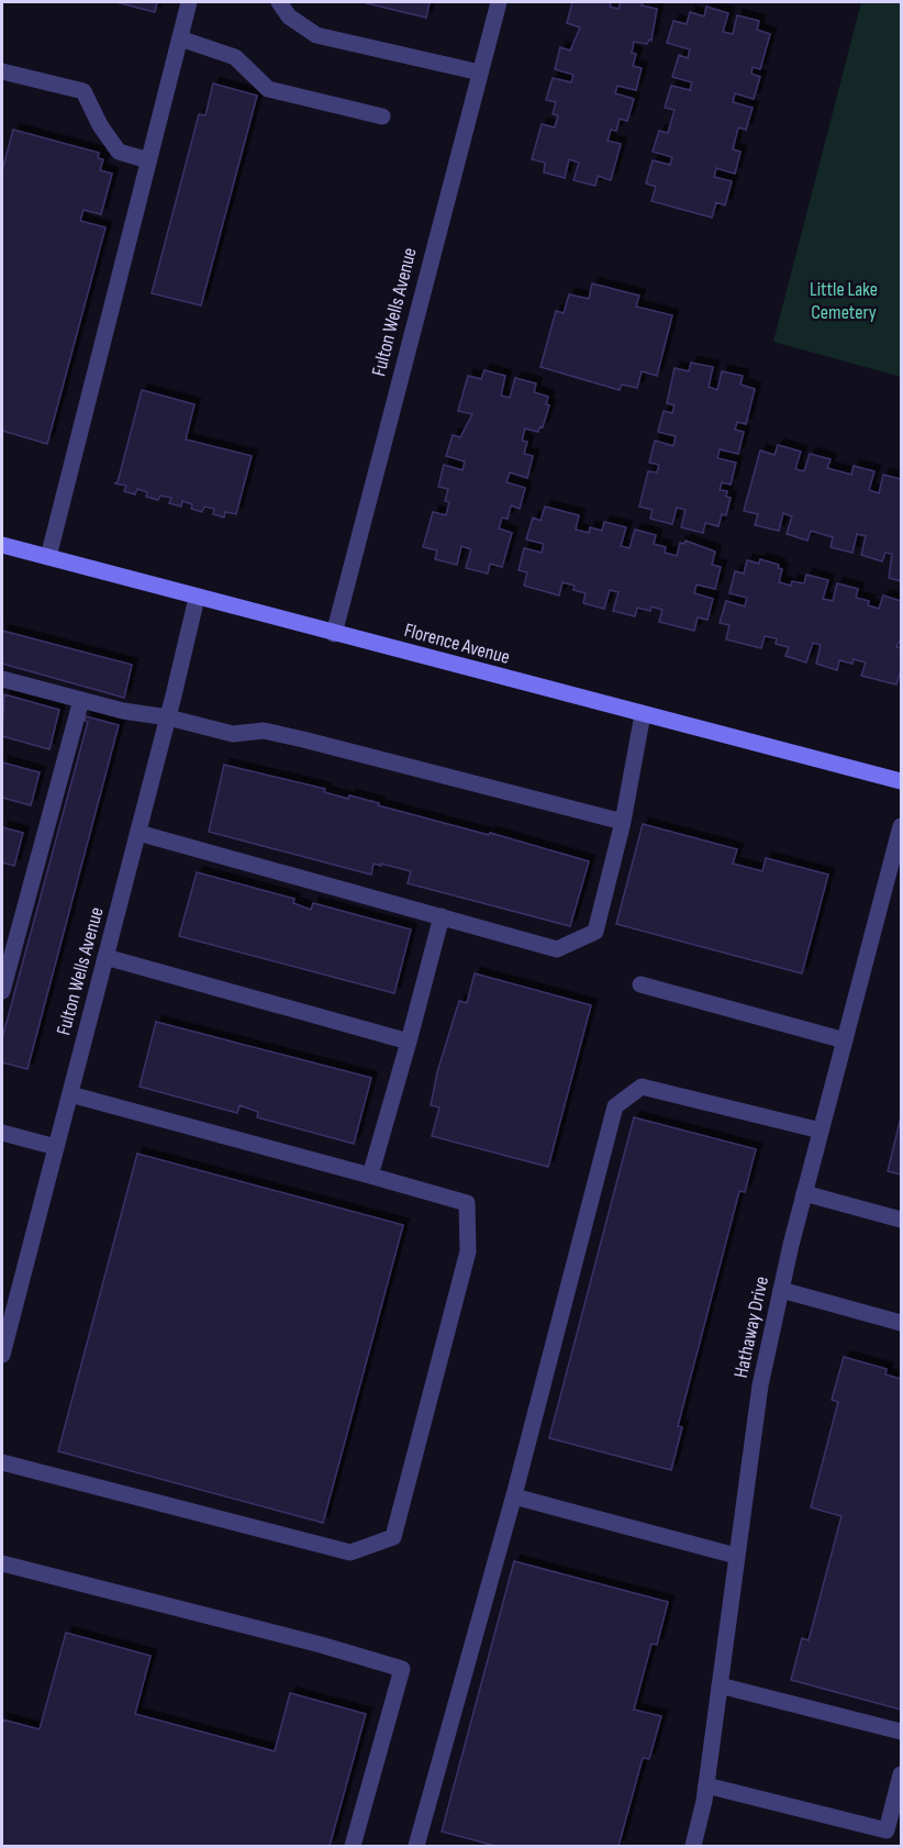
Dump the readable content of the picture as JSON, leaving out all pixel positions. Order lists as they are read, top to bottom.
{
  "streets": {
    "main road": ["Florence Avenue"],
    "street": ["Fulton Wells Avenue", "Hathaway Drive"]
  },
  "crossings": [
    ["Fulton Wells Avenue", "Florence Avenue"]
  ],
  "parks": ["Little Lake Cemetery"]
}
